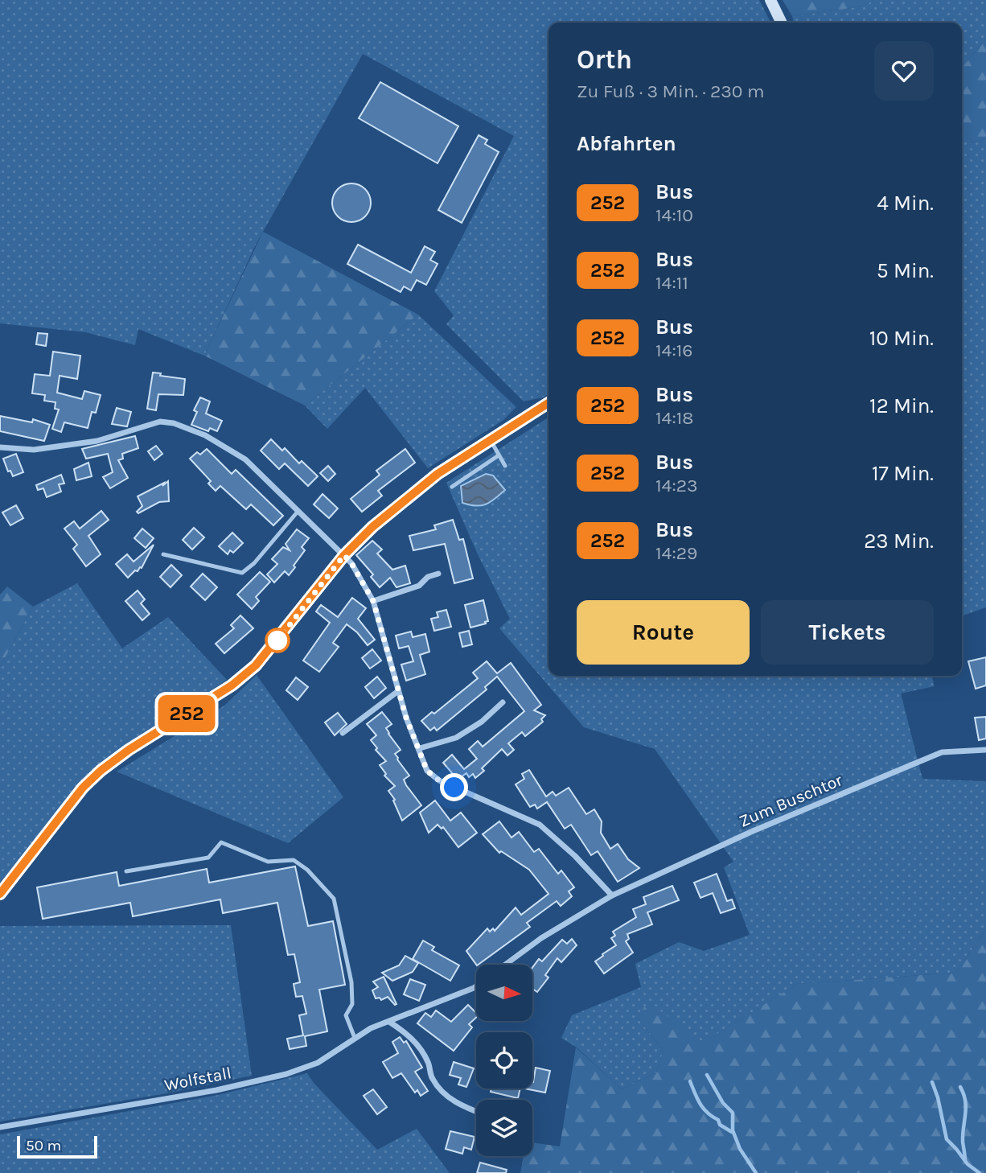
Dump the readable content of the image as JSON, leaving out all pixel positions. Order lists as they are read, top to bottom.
{
  "streets": {
    "street": ["Zum Buschtor", "Wolfstall"]
  },
  "lines": ["bus line 252"],
  "scale_bar": "50 m",
  "north": "right",
  "page": {
    "on_map": "252",
    "heading": [
      ["Orth", "Zu Fuß · 3 Min. · 230 m"],
      "Abfahrten"
    ],
    "list": [
      {
        "mark": "252",
        "name": "Bus",
        "note": "14:10",
        "value": "4 Min."
      },
      {
        "mark": "252",
        "name": "Bus",
        "note": "14:11",
        "value": "5 Min."
      },
      {
        "mark": "252",
        "name": "Bus",
        "note": "14:16",
        "value": "10 Min."
      },
      {
        "mark": "252",
        "name": "Bus",
        "note": "14:18",
        "value": "12 Min."
      },
      {
        "mark": "252",
        "name": "Bus",
        "note": "14:23",
        "value": "17 Min."
      },
      {
        "mark": "252",
        "name": "Bus",
        "note": "14:29",
        "value": "23 Min."
      }
    ],
    "buttons": ["Route", "Tickets"],
    "scale": "50 m"
  }
}
